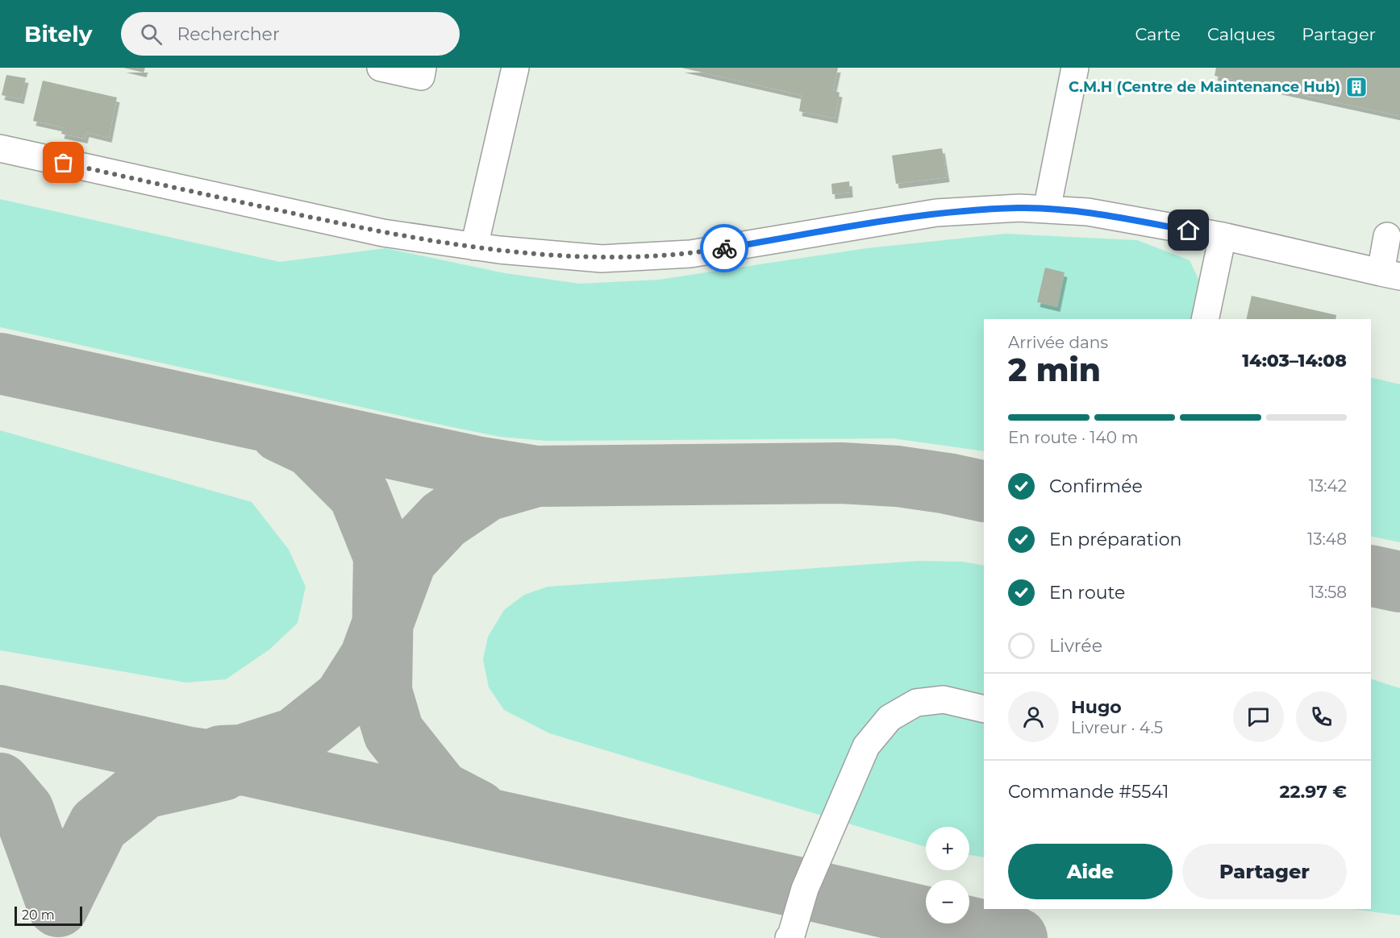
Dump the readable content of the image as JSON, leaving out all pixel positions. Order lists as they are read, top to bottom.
{
  "places": {
    "building": ["C.M.H (Centre de Maintenance Hub)"]
  },
  "scale_bar": "20 m",
  "page": {
    "header": "Bitely",
    "search": "Rechercher",
    "nav": ["Carte", "Calques", "Partager"],
    "heading": ["2 min", "Arrivée dans", "14:03–14:08"],
    "panel": [
      "Hugo",
      "Livreur · 4.5",
      "Commande #5541",
      "22.97 €"
    ],
    "bar": "En route · 140 m",
    "list": [
      ["Confirmée", "13:42"],
      ["En préparation", "13:48"],
      ["En route", "13:58"],
      "Livrée"
    ],
    "map_buttons": ["+", "−"],
    "buttons": ["Aide", "Partager"],
    "scale": "20 m"
  }
}
